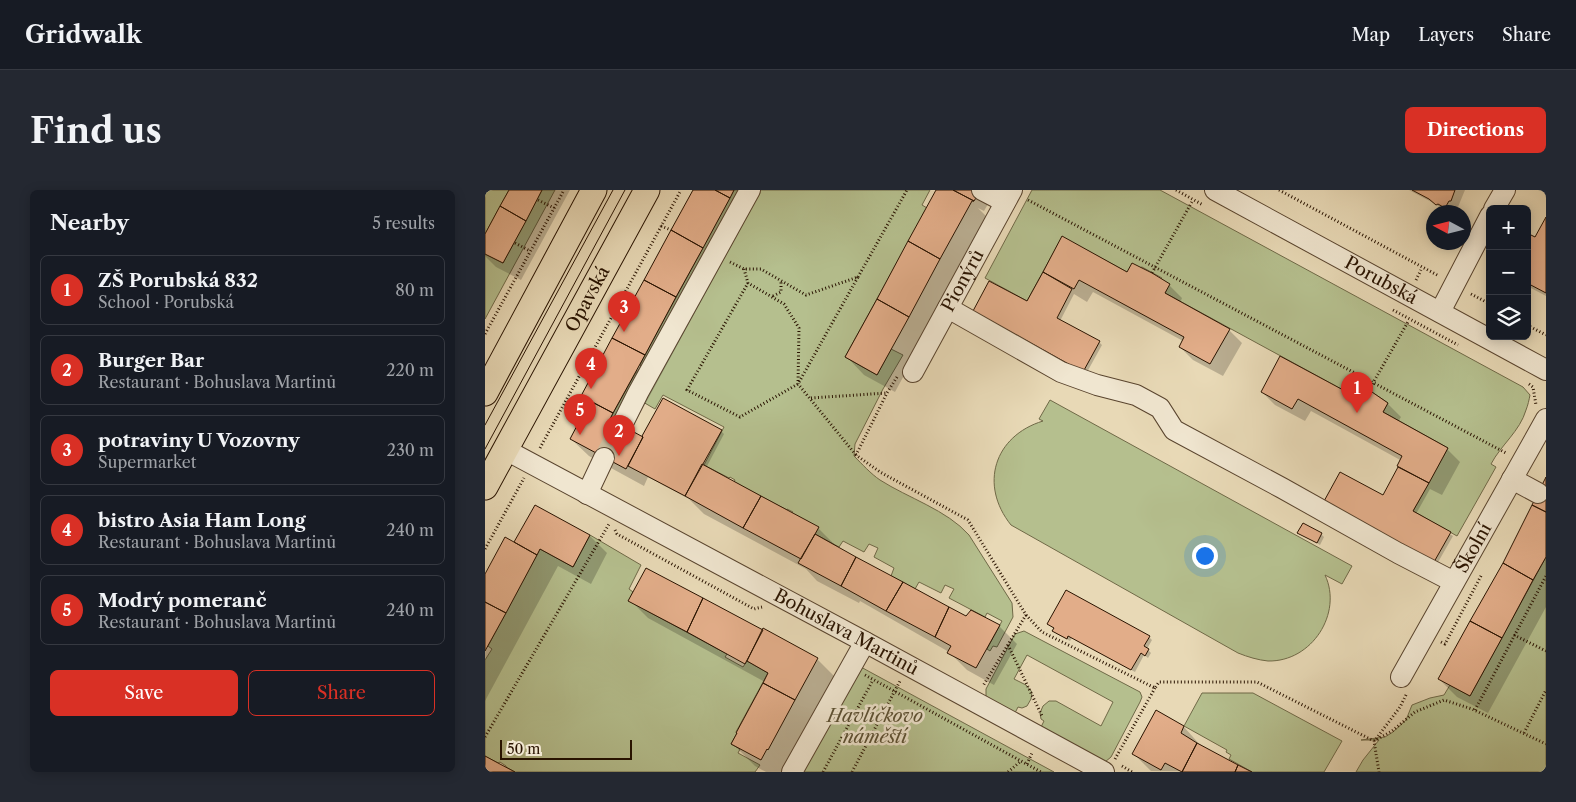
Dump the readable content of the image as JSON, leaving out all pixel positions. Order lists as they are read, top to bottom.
{
  "streets": {
    "main road": ["Opavská"],
    "street": [
      "Porubská",
      "Pionýrů",
      "Školní",
      "Bohuslava Martinů"
    ]
  },
  "crossings": [
    ["Opavská", "Bohuslava Martinů"]
  ],
  "parks": ["Havlíčkovo náměstí"],
  "scale_bar": "50 m",
  "north": "left",
  "page": {
    "header": "Gridwalk",
    "nav": ["Map", "Layers", "Share"],
    "buttons": [
      "Directions",
      ["Save", "Share"]
    ],
    "title": "Find us",
    "heading": ["Nearby", "5 results"],
    "map_buttons": ["+", "−"],
    "list": [
      {
        "mark": "1",
        "name": "ZŠ Porubská 832",
        "note": "School · Porubská",
        "value": "80 m"
      },
      {
        "mark": "2",
        "name": "Burger Bar",
        "note": "Restaurant · Bohuslava Martinů",
        "value": "220 m"
      },
      {
        "mark": "3",
        "name": "potraviny U Vozovny",
        "note": "Supermarket",
        "value": "230 m"
      },
      {
        "mark": "4",
        "name": "bistro Asia Ham Long",
        "note": "Restaurant · Bohuslava Martinů",
        "value": "240 m"
      },
      {
        "mark": "5",
        "name": "Modrý pomeranč",
        "note": "Restaurant · Bohuslava Martinů",
        "value": "240 m"
      }
    ],
    "pins": [
      "3",
      "4",
      "1",
      "5",
      "2"
    ],
    "scale": "50 m"
  }
}
